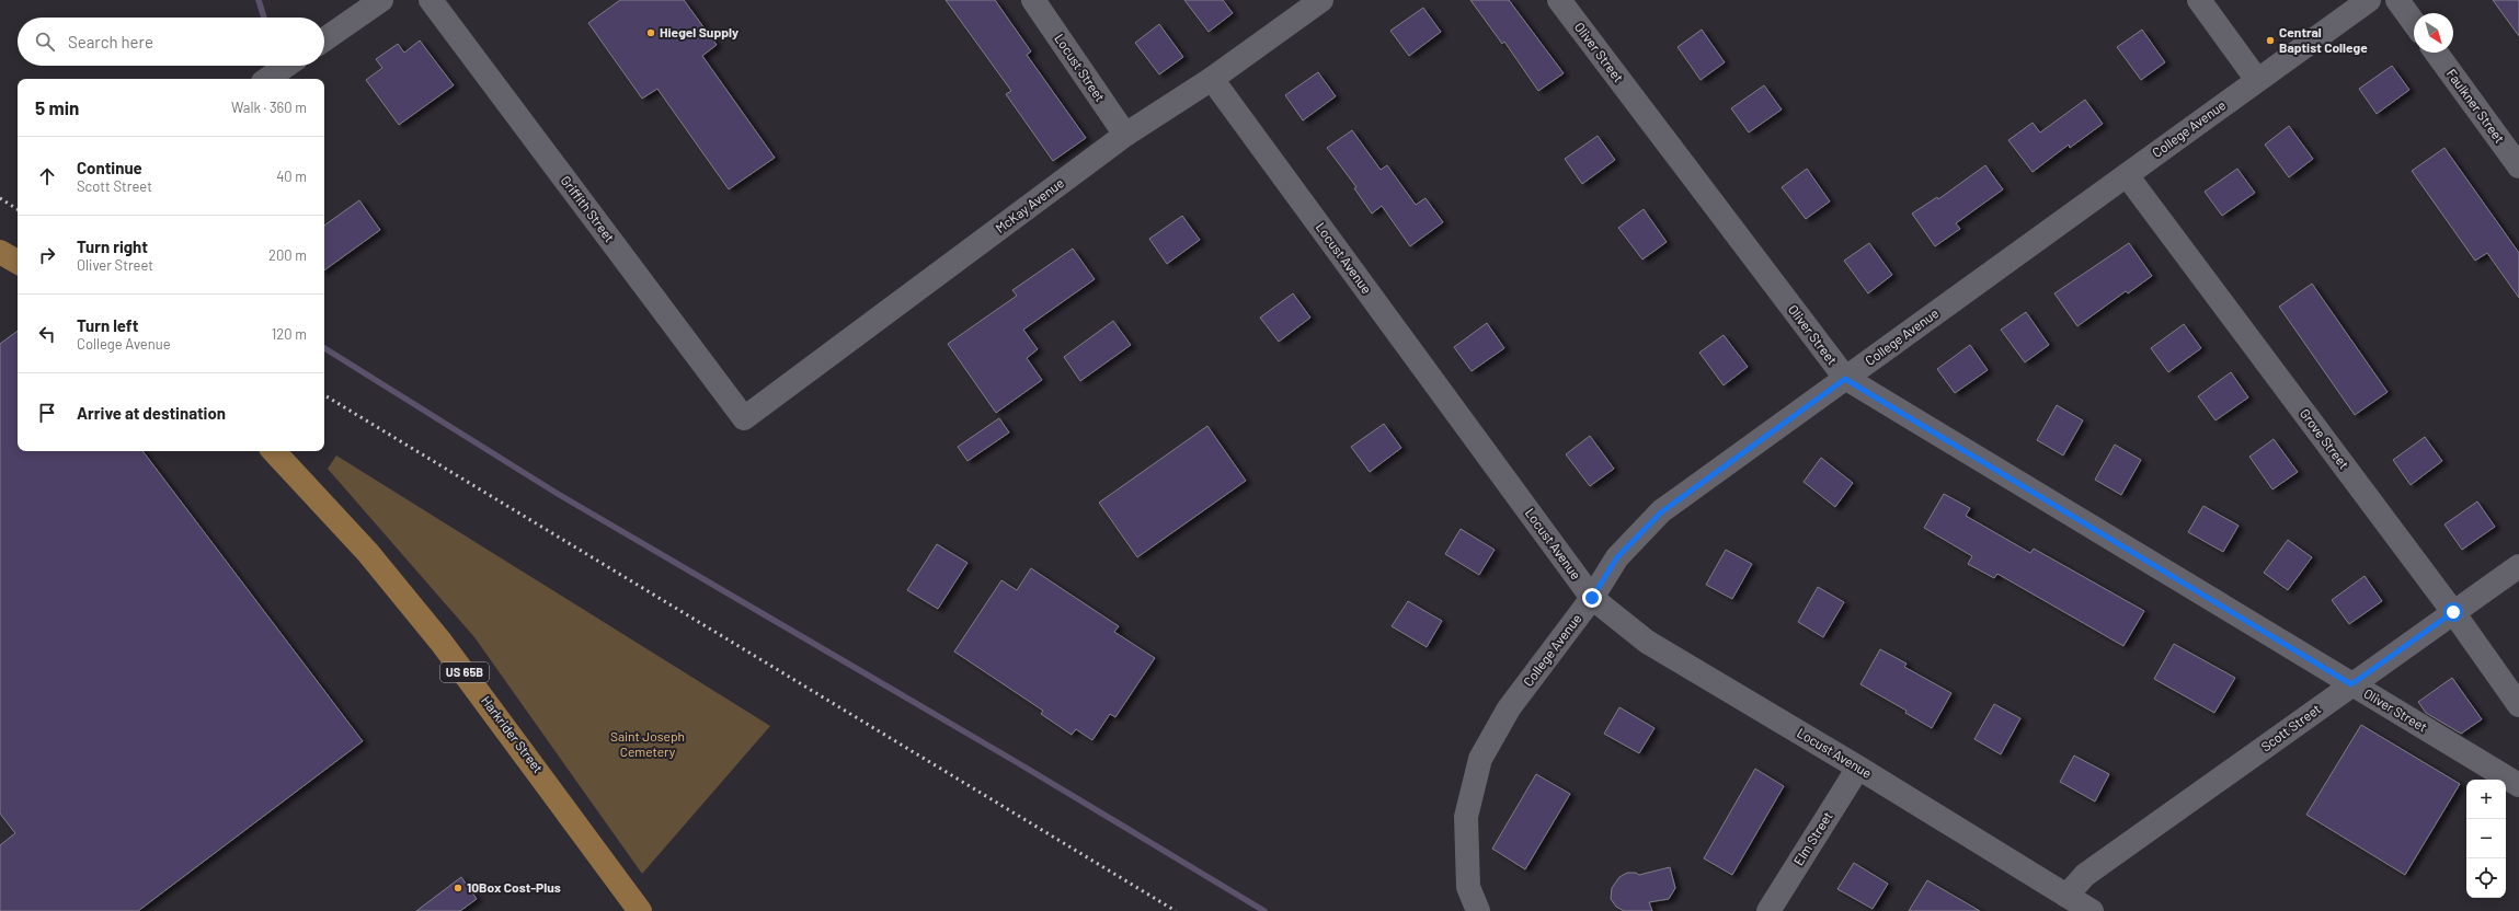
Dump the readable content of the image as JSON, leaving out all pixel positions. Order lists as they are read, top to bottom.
{
  "streets": {
    "main road": ["US 65B", "Harkrider Street"],
    "street": [
      "Oliver Street",
      "Locust Street",
      "Faulkner Street",
      "College Avenue",
      "McKay Avenue",
      "Griffith Street",
      "Locust Avenue",
      "Grove Street",
      "Scott Street",
      "Elm Street"
    ]
  },
  "crossings": [
    ["Oliver Street", "College Avenue"],
    ["Oliver Street", "Scott Street"],
    ["Locust Street", "McKay Avenue"],
    ["College Avenue", "Locust Avenue"],
    ["College Avenue", "Grove Street"],
    ["McKay Avenue", "Griffith Street"],
    ["McKay Avenue", "Locust Avenue"],
    ["Locust Avenue", "Scott Street"],
    ["Locust Avenue", "Elm Street"],
    ["Grove Street", "Scott Street"]
  ],
  "parks": ["Saint Joseph Cemetery"],
  "places": ["Hiegel Supply", "Central Baptist College", "10Box Cost-Plus"],
  "north": "bottom right",
  "page": {
    "search": "Search here",
    "heading": ["5 min", "Walk · 360 m"],
    "list": [
      ["Continue", "Scott Street", "40 m"],
      ["Turn right", "Oliver Street", "200 m"],
      ["Turn left", "College Avenue", "120 m"],
      "Arrive at destination"
    ],
    "map_buttons": ["+", "−"]
  }
}
